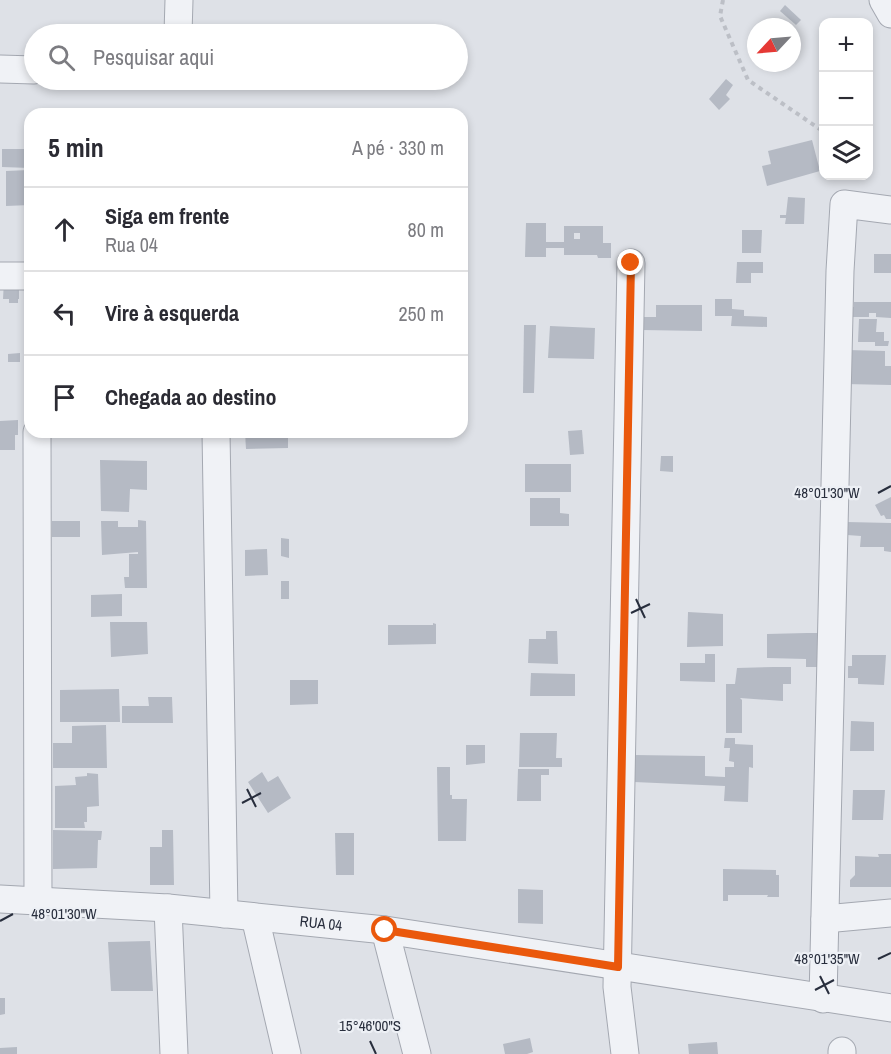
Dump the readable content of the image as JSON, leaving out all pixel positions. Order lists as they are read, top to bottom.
{
  "streets": {
    "street": ["RUA 04"]
  },
  "north": "bottom left",
  "page": {
    "map_buttons": ["+", "−"],
    "search": "Pesquisar aqui",
    "heading": ["5 min", "A pé · 330 m"],
    "list": [
      ["Siga em frente", "Rua 04", "80 m"],
      ["Vire à esquerda", "250 m"],
      "Chegada ao destino"
    ]
  },
  "coordinates": ["48°01'30\"W", "48°01'35\"W", "15°46'00\"S"]
}
